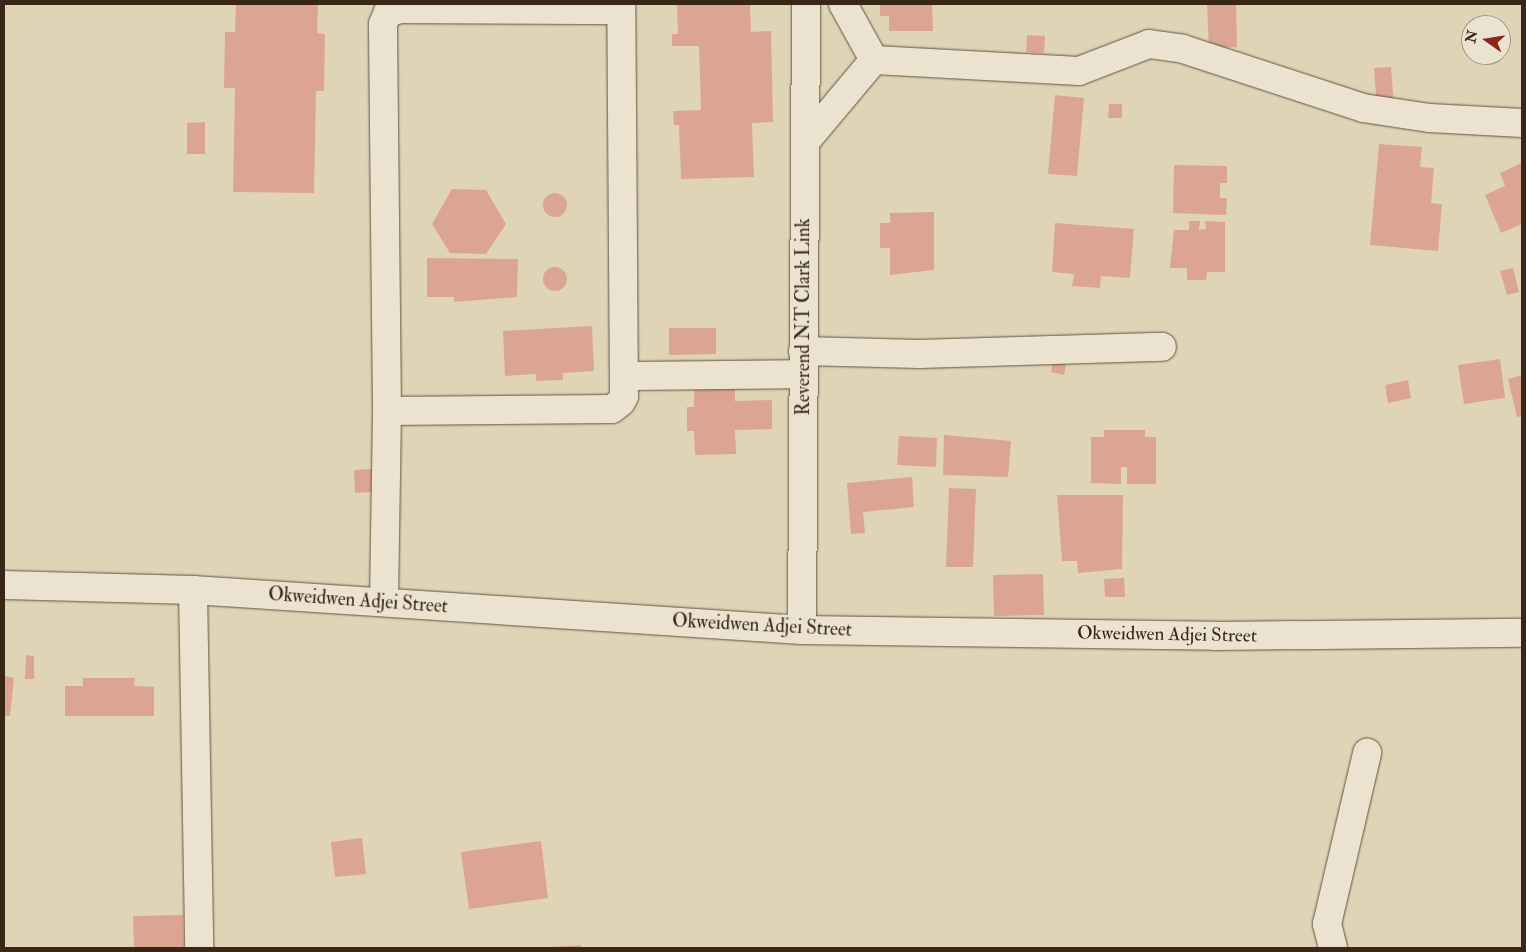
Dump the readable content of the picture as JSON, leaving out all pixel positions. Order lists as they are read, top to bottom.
{
  "streets": {
    "street": ["Reverend N.T Clark Link", "Okweidwen Adjei Street"]
  },
  "crossings": [
    ["Reverend N.T Clark Link", "Okweidwen Adjei Street"]
  ],
  "north": "left"
}
